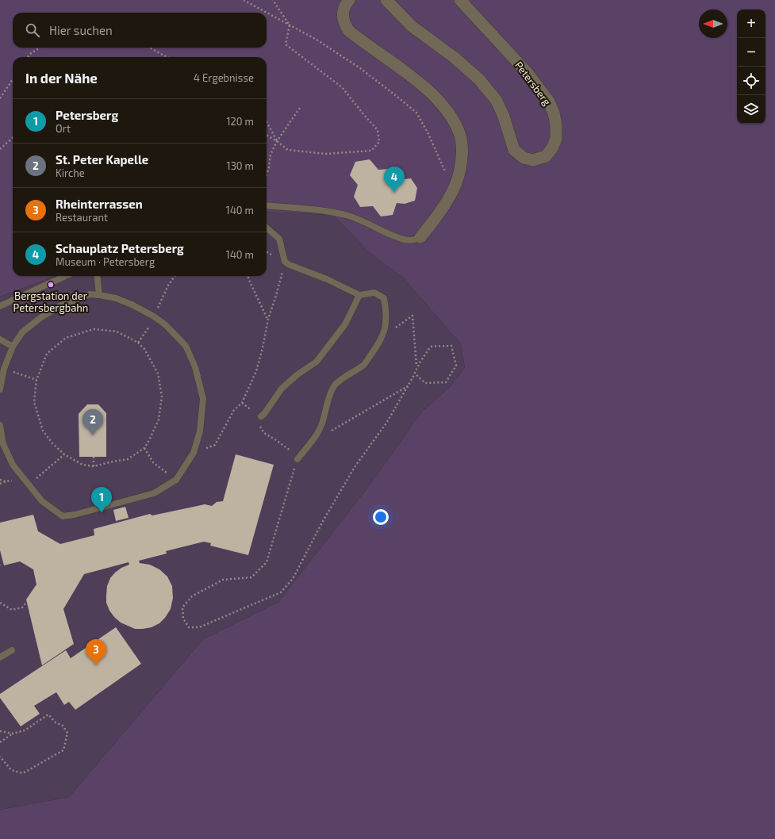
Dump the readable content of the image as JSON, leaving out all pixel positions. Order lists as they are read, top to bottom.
{
  "streets": {
    "street": ["Petersberg"]
  },
  "places": ["Bergstation der Petersbergbahn"],
  "north": "left",
  "page": {
    "map_buttons": ["+", "−"],
    "search": "Hier suchen",
    "heading": ["In der Nähe", "4 Ergebnisse"],
    "list": [
      {
        "mark": "1",
        "name": "Petersberg",
        "note": "Ort",
        "value": "120 m"
      },
      {
        "mark": "2",
        "name": "St. Peter Kapelle",
        "note": "Kirche",
        "value": "130 m"
      },
      {
        "mark": "3",
        "name": "Rheinterrassen",
        "note": "Restaurant",
        "value": "140 m"
      },
      {
        "mark": "4",
        "name": "Schauplatz Petersberg",
        "note": "Museum · Petersberg",
        "value": "140 m"
      }
    ],
    "pins": [
      "4",
      "2",
      "1",
      "3"
    ]
  }
}
